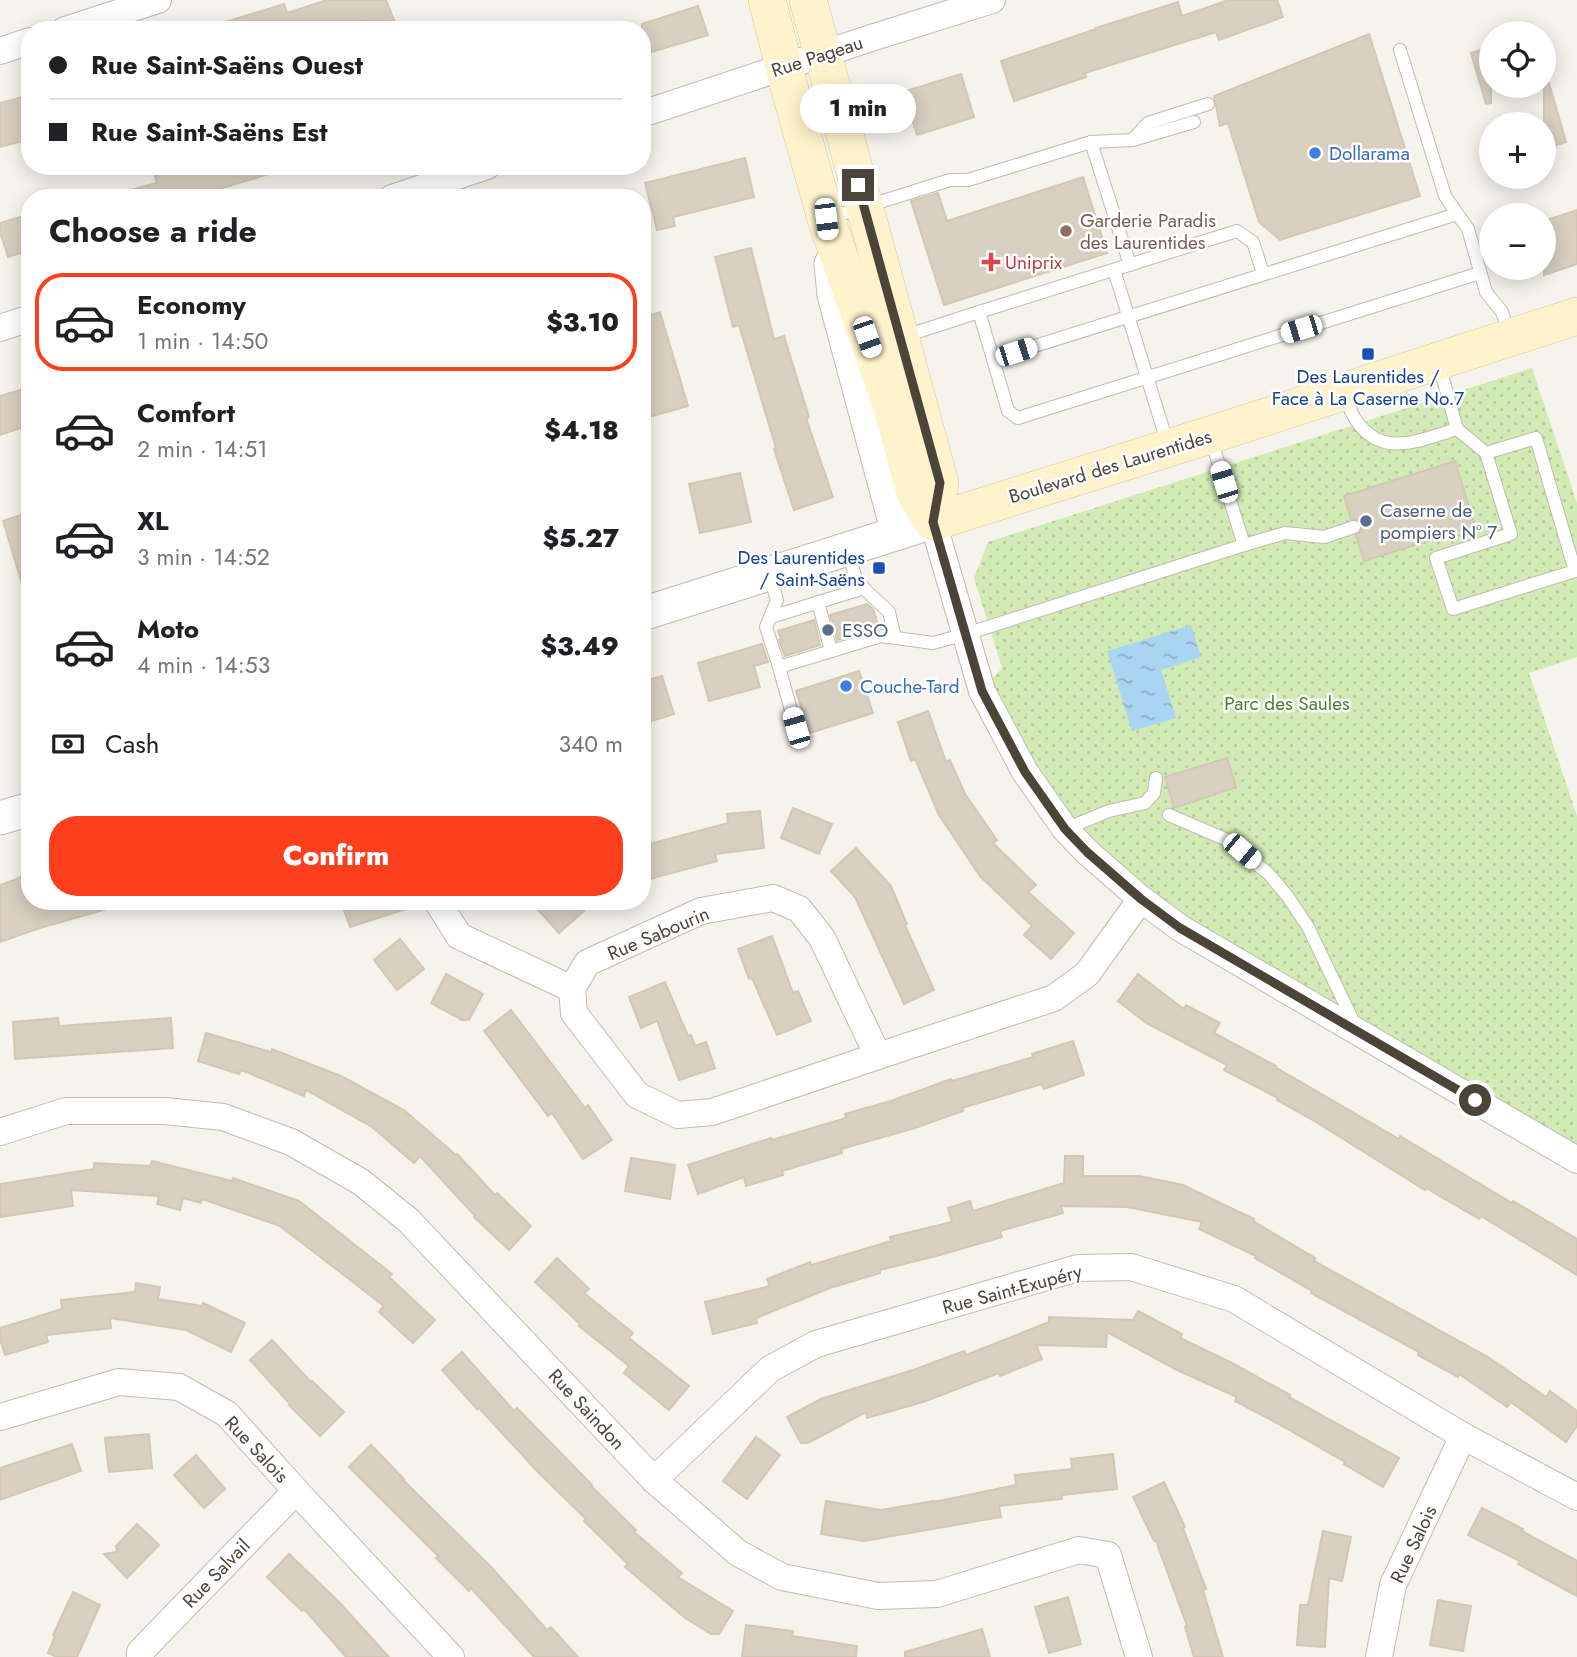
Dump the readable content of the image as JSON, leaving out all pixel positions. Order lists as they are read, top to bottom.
{
  "streets": {
    "main road": ["Boulevard des Laurentides"],
    "street": [
      "Rue Pageau",
      "Rue Sabourin",
      "Rue Saint-Exupéry",
      "Rue Saindon",
      "Rue Salois",
      "Rue Salvail"
    ]
  },
  "crossings": [
    ["Rue Saint-Exupéry", "Rue Saindon"],
    ["Rue Saint-Exupéry", "Rue Salois"],
    ["Rue Salois", "Rue Salvail"]
  ],
  "parks": ["Parc des Saules"],
  "places": {
    "other": [
      "Dollarama",
      "Garderie Paradis des Laurentides",
      "Caserne de pompiers N° 7",
      "ESSO",
      "Couche-Tard"
    ],
    "health": ["Uniprix"],
    "transit": ["Des Laurentides / Face à La Caserne No.7", "Des Laurentides / Saint-Saëns"]
  },
  "page": {
    "map_buttons": ["+", "−"],
    "banner": ["Rue Saint-Saëns Ouest", "Rue Saint-Saëns Est"],
    "bubble": "1 min",
    "heading": "Choose a ride",
    "list": [
      {
        "name": "Economy",
        "note": "1 min · 14:50",
        "value": "$3.10"
      },
      {
        "name": "Comfort",
        "note": "2 min · 14:51",
        "value": "$4.18"
      },
      {
        "name": "XL",
        "note": "3 min · 14:52",
        "value": "$5.27"
      },
      {
        "name": "Moto",
        "note": "4 min · 14:53",
        "value": "$3.49"
      }
    ],
    "pay": ["Cash", "340 m"],
    "buttons": "Confirm"
  }
}
